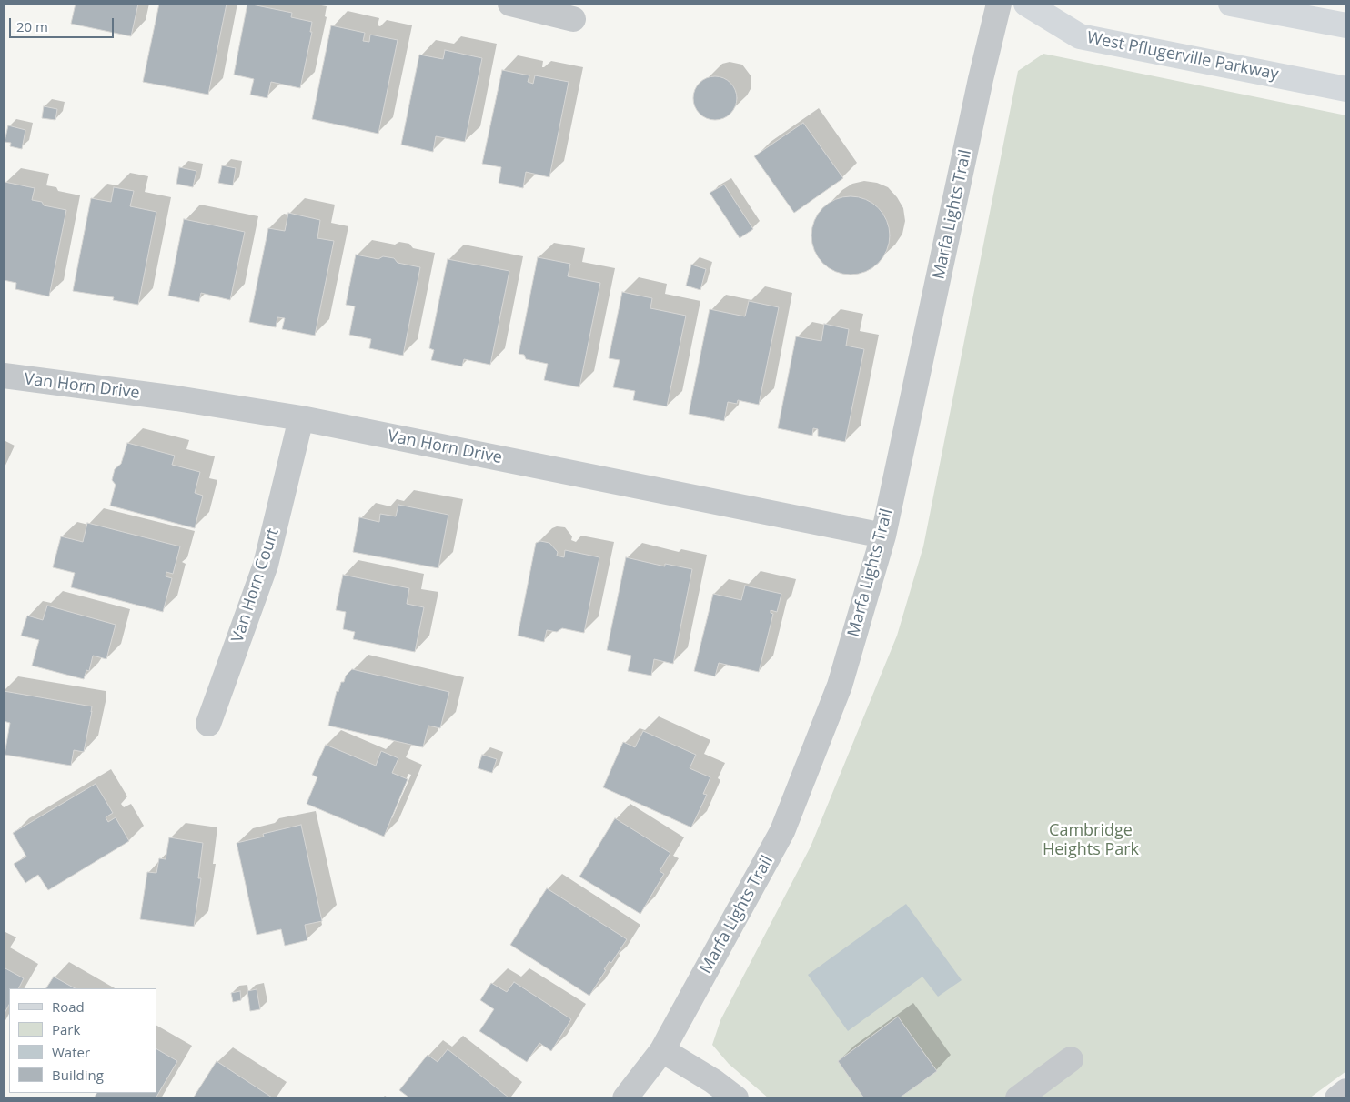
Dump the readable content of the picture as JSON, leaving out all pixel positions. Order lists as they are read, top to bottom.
{
  "streets": {
    "main road": ["West Pflugerville Parkway"],
    "street": ["Marfa Lights Trail", "Van Horn Drive", "Van Horn Court"]
  },
  "crossings": [
    ["Marfa Lights Trail", "Van Horn Drive"],
    ["Van Horn Drive", "Van Horn Court"]
  ],
  "parks": ["Cambridge Heights Park"],
  "legend": [
    "Road",
    "Park",
    "Water",
    "Building"
  ],
  "scale_bar": "20 m"
}
